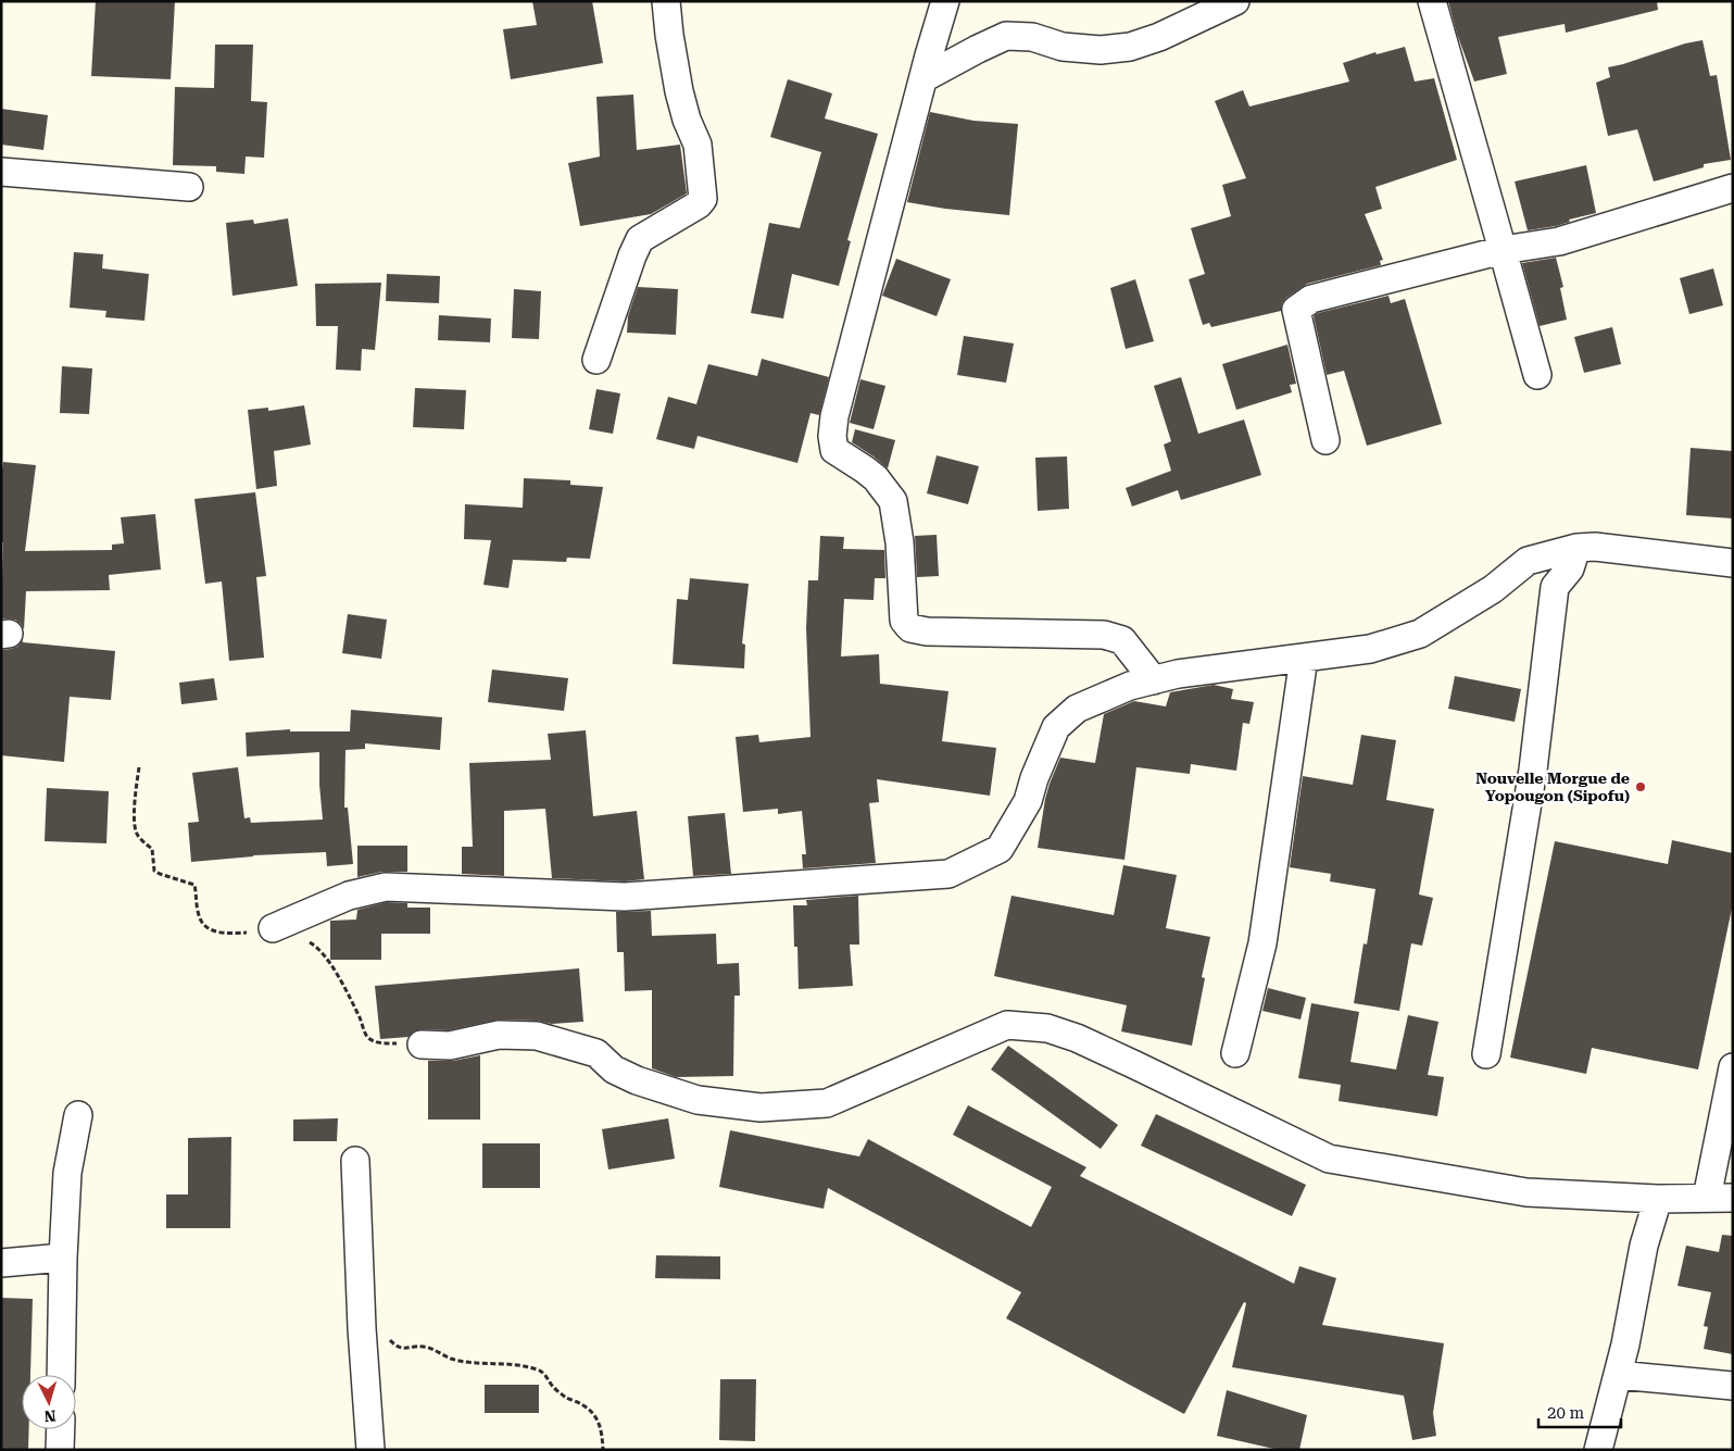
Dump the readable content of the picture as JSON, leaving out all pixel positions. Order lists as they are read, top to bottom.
{
  "places": ["Nouvelle Morgue de Yopougon (Sipofu)"],
  "scale_bar": "20 m",
  "north": "bottom"
}
